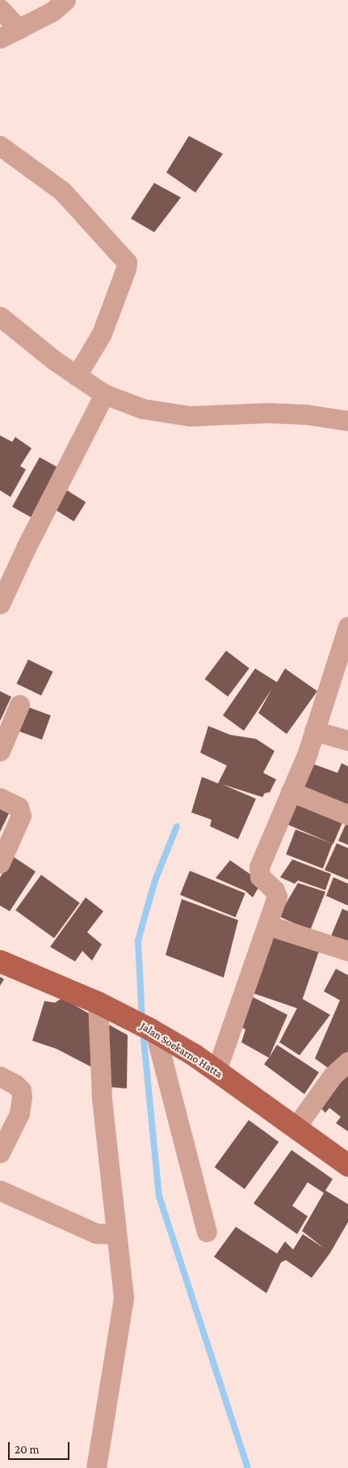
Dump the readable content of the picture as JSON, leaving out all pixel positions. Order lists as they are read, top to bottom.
{
  "streets": {
    "main road": ["Jalan Soekarno Hatta"]
  },
  "scale_bar": "20 m"
}
